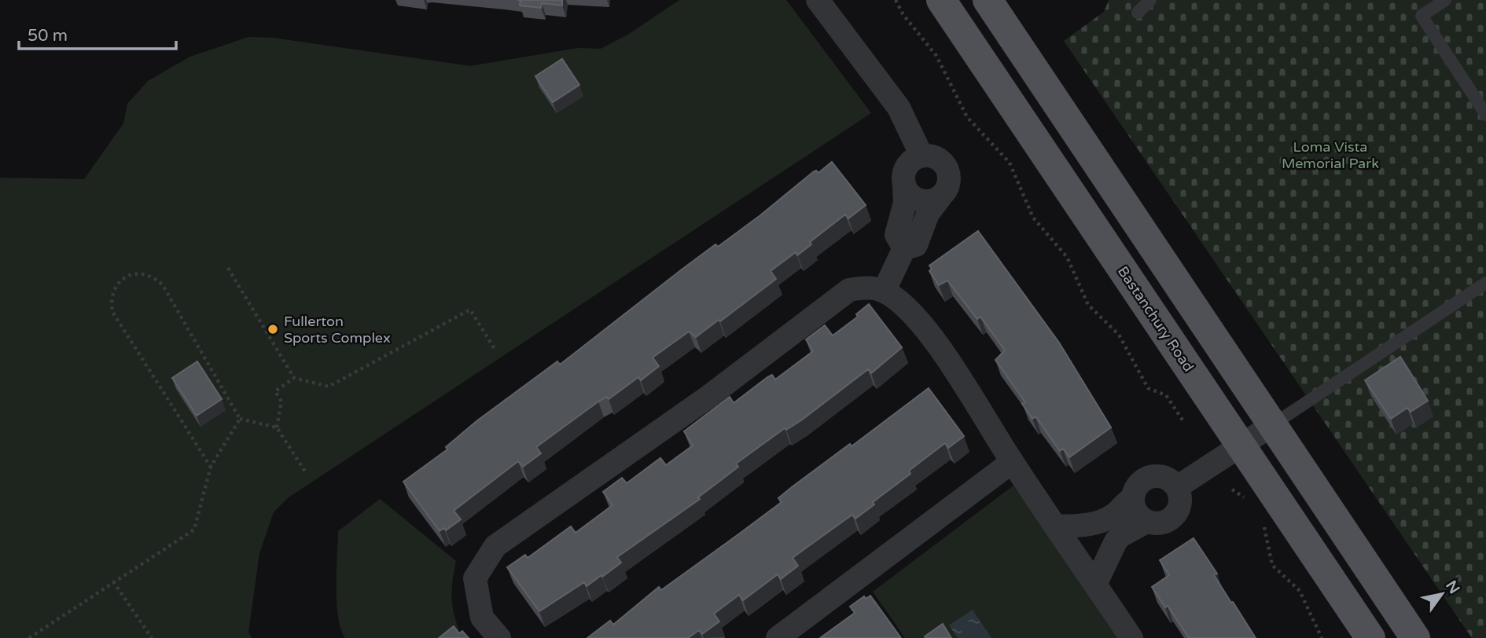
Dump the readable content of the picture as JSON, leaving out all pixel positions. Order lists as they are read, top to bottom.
{
  "streets": {
    "main road": ["Bastanchury Road"]
  },
  "parks": ["Loma Vista Memorial Park"],
  "places": ["Fullerton Sports Complex"],
  "scale_bar": "50 m",
  "north": "top right"
}
